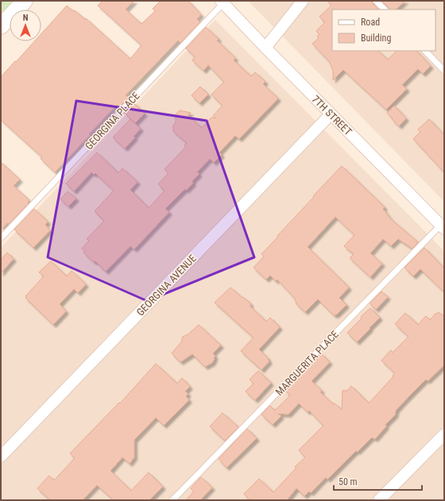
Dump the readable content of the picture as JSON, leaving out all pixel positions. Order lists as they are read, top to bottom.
{
  "streets": {
    "street": ["7TH STREET", "GEORGINA AVENUE"],
    "lane": ["GEORGINA PLACE", "MARGUERITA PLACE"]
  },
  "crossings": [
    ["7TH STREET", "GEORGINA PLACE"],
    ["7TH STREET", "GEORGINA AVENUE"],
    ["7TH STREET", "MARGUERITA PLACE"]
  ],
  "legend": ["Road", "Building"],
  "scale_bar": "50 m",
  "north": "top"
}
